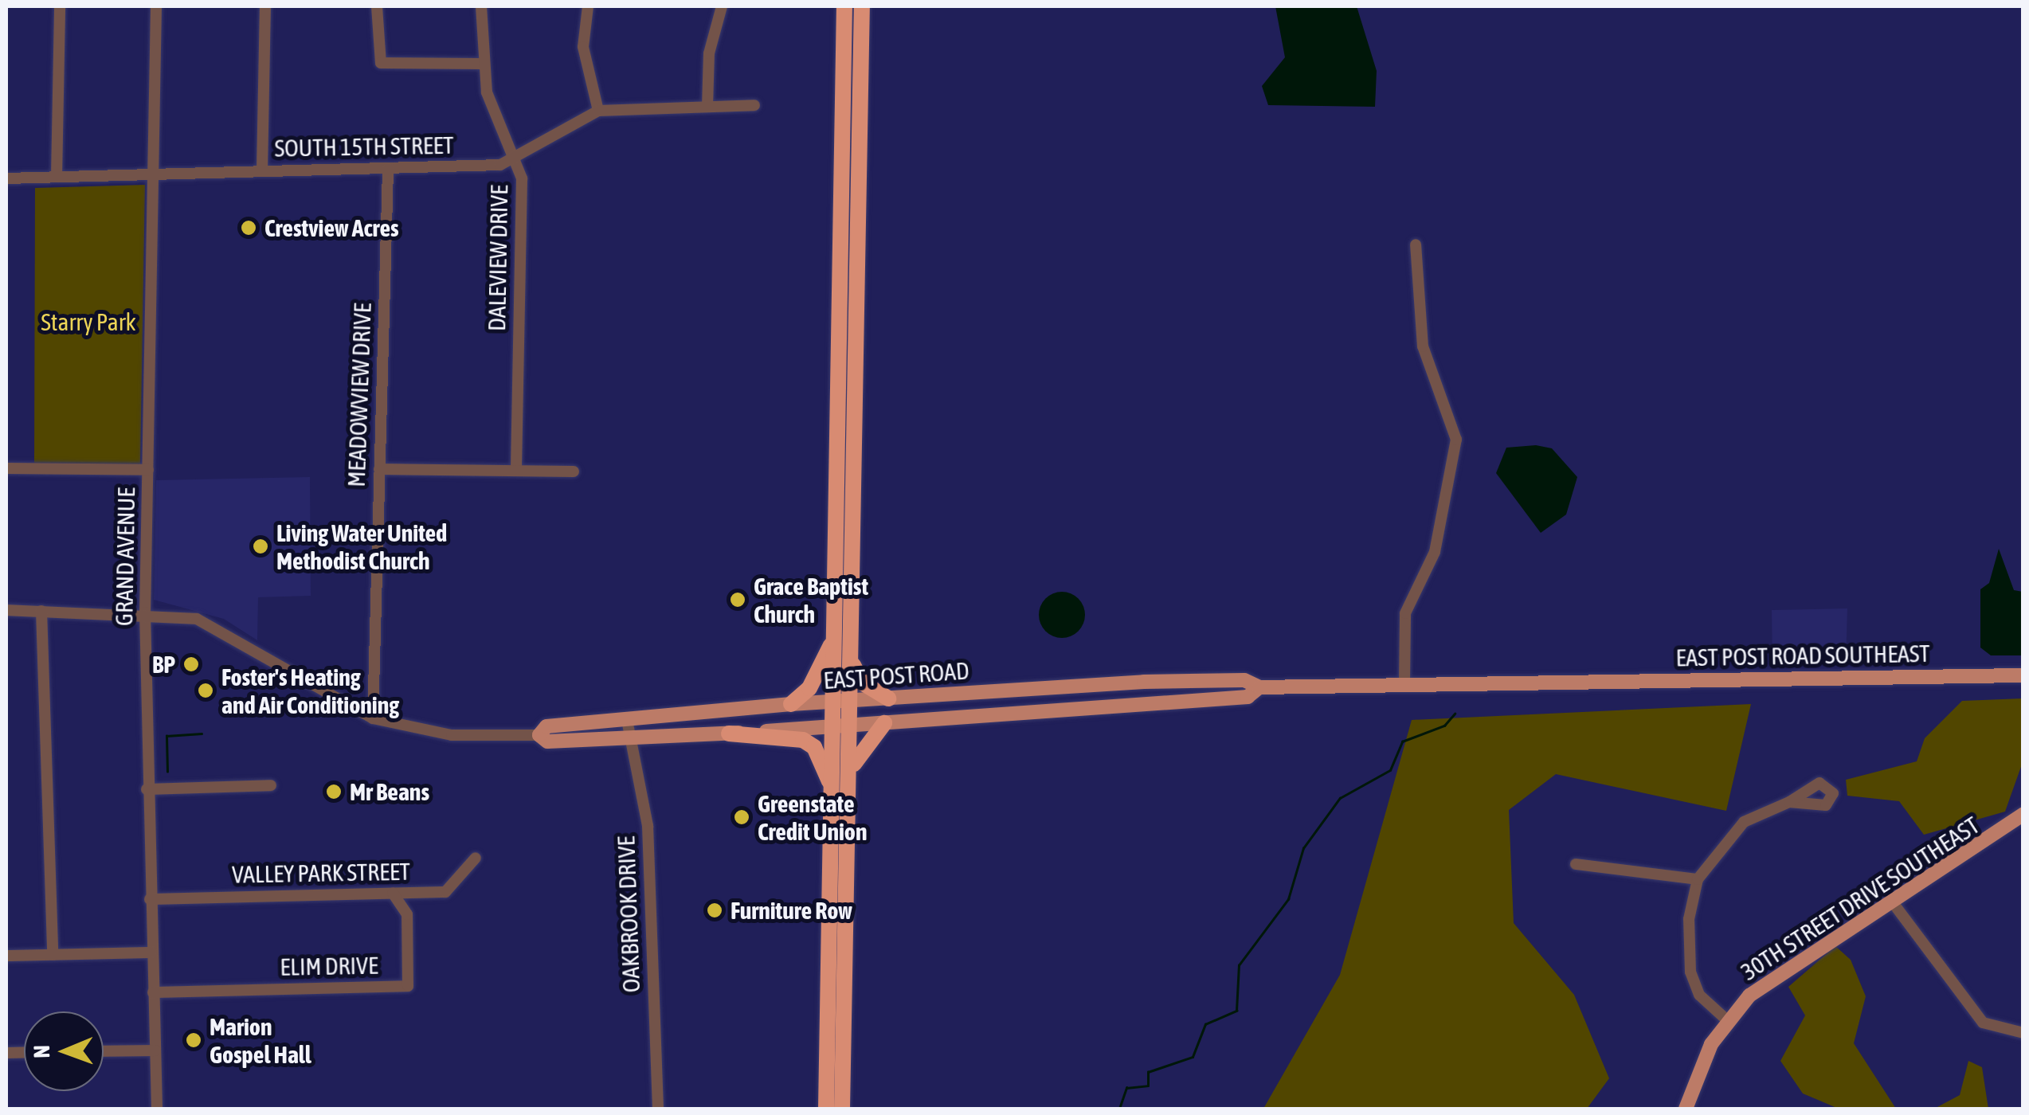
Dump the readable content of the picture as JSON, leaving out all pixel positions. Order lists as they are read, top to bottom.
{
  "streets": {
    "main road": ["EAST POST ROAD SOUTHEAST", "EAST POST ROAD", "30TH STREET DRIVE SOUTHEAST"],
    "street": [
      "SOUTH 15TH STREET",
      "DALEVIEW DRIVE",
      "MEADOWVIEW DRIVE",
      "GRAND AVENUE",
      "VALLEY PARK STREET",
      "OAKBROOK DRIVE",
      "ELIM DRIVE"
    ]
  },
  "crossings": [
    ["SOUTH 15TH STREET", "DALEVIEW DRIVE"],
    ["SOUTH 15TH STREET", "MEADOWVIEW DRIVE"],
    ["SOUTH 15TH STREET", "GRAND AVENUE"],
    ["MEADOWVIEW DRIVE", "EAST POST ROAD"],
    ["GRAND AVENUE", "EAST POST ROAD"],
    ["GRAND AVENUE", "VALLEY PARK STREET"],
    ["GRAND AVENUE", "ELIM DRIVE"],
    ["EAST POST ROAD SOUTHEAST", "EAST POST ROAD"],
    ["EAST POST ROAD", "OAKBROOK DRIVE"],
    ["VALLEY PARK STREET", "ELIM DRIVE"]
  ],
  "parks": ["Starry Park"],
  "places": [
    "Crestview Acres",
    "Living Water United Methodist Church",
    "Grace Baptist Church",
    "BP",
    "Foster's Heating and Air Conditioning",
    "Mr Beans",
    "Greenstate Credit Union",
    "Furniture Row",
    "Marion Gospel Hall"
  ],
  "north": "left"
}
